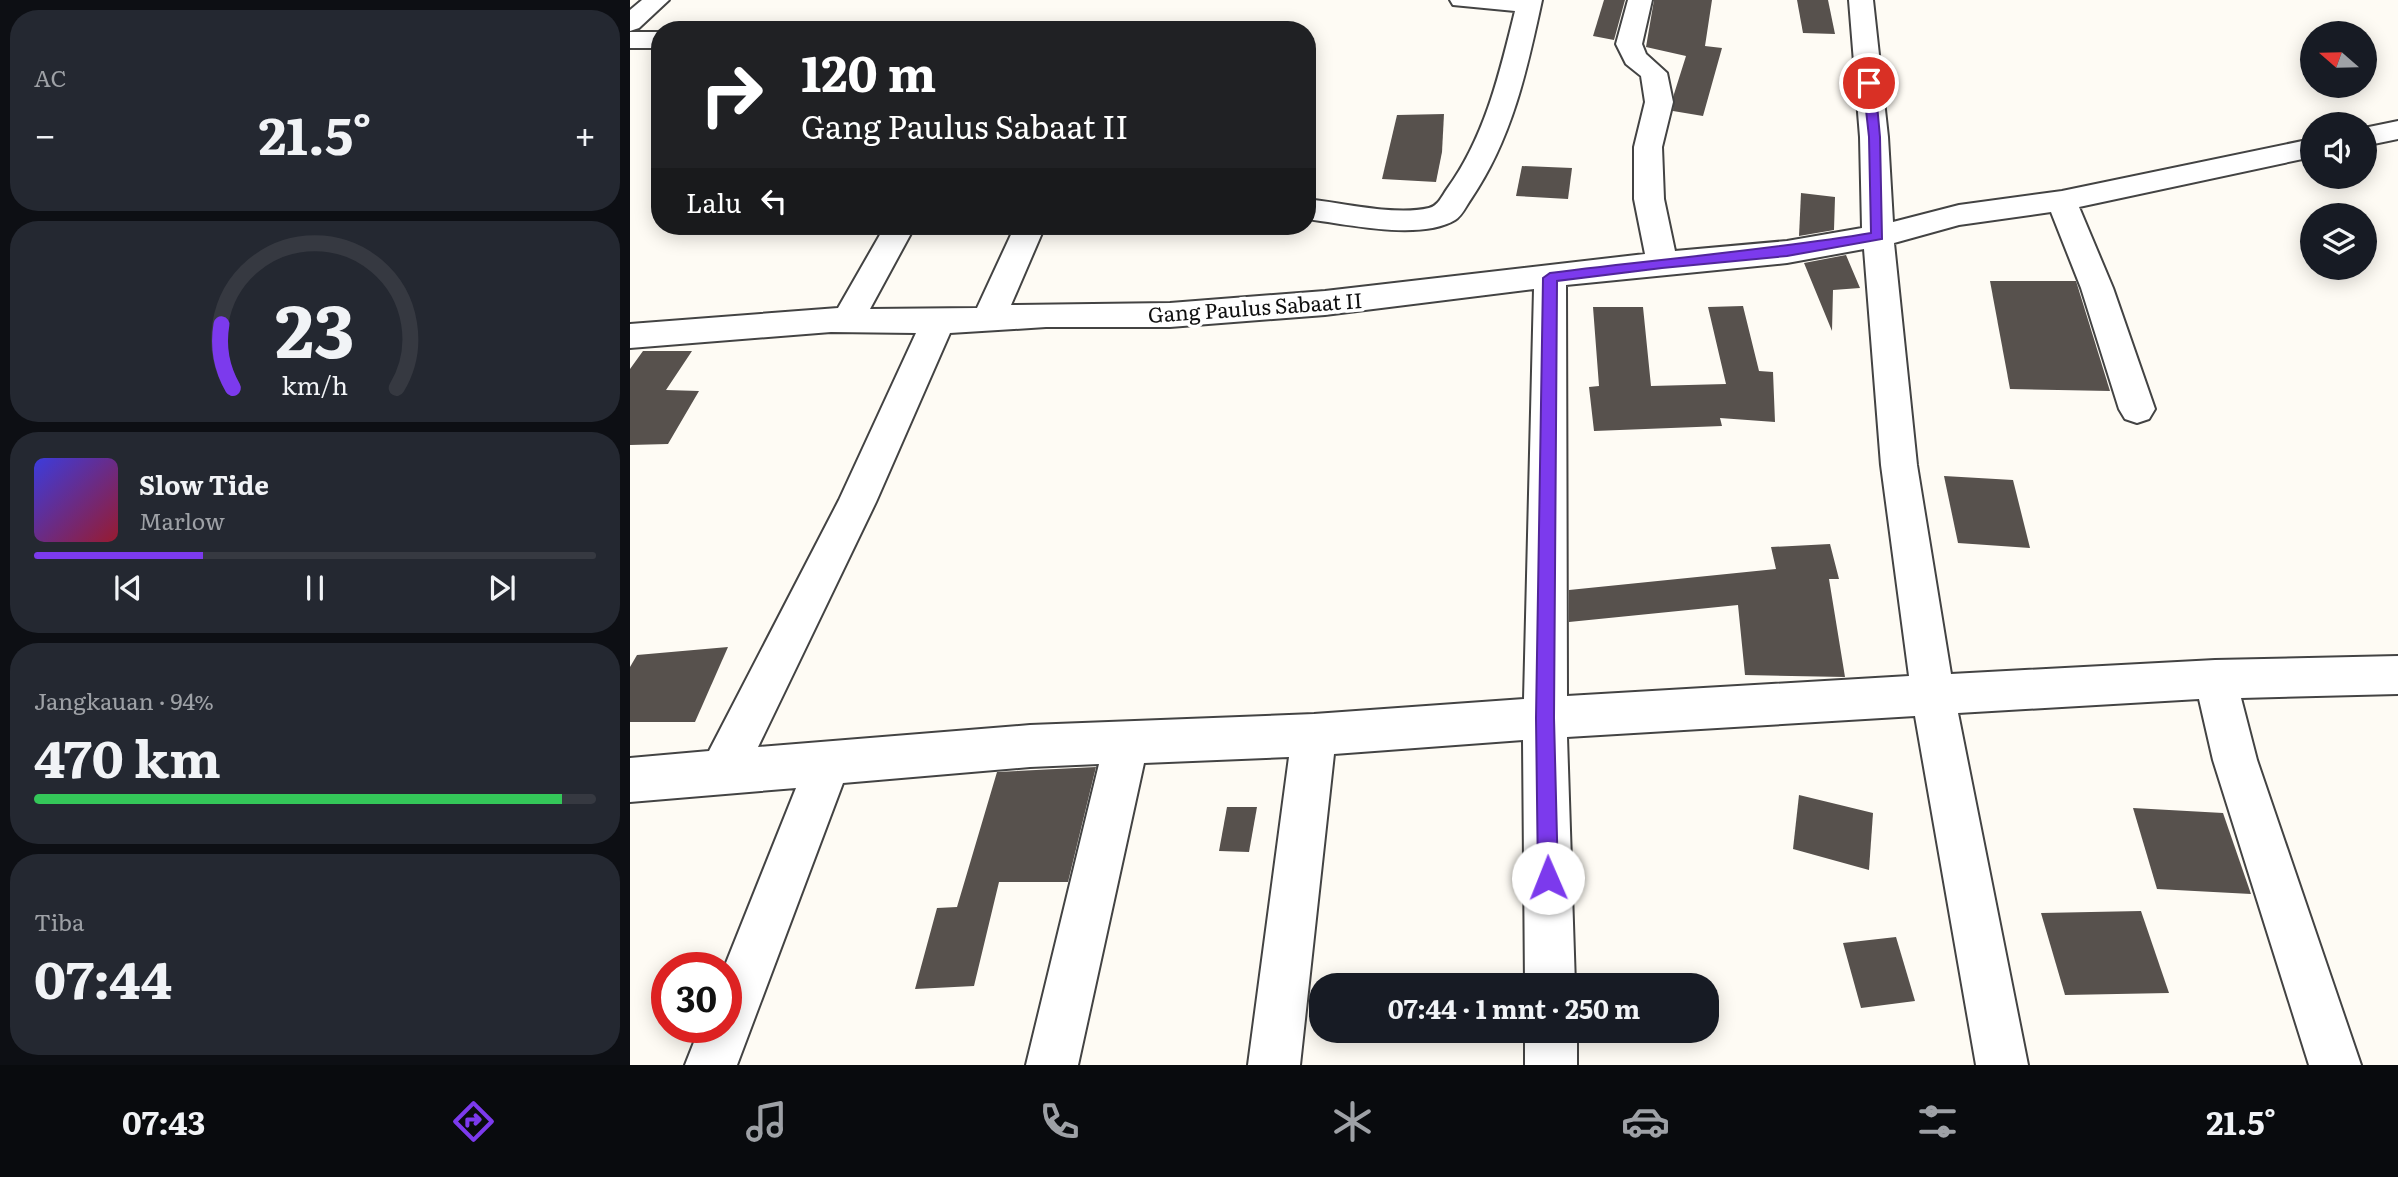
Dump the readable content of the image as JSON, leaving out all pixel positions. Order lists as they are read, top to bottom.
{
  "streets": {
    "street": ["Gang Paulus Sabaat II"]
  },
  "north": "left",
  "page": {
    "tile": [
      "AC",
      ["Jangkauan · 94%", "470 km"],
      ["Tiba", "07:44"]
    ],
    "turn": ["120 m", "Gang Paulus Sabaat II"],
    "heat": ["−", "21.5°", "+"],
    "then": "Lalu",
    "song": ["Slow Tide", "Marlow"],
    "limit": "30",
    "trip": "07:44 · 1 mnt · 250 m",
    "tabs": ["07:43", "21.5°"],
    "gauge": ["23", "km/h"]
  }
}
